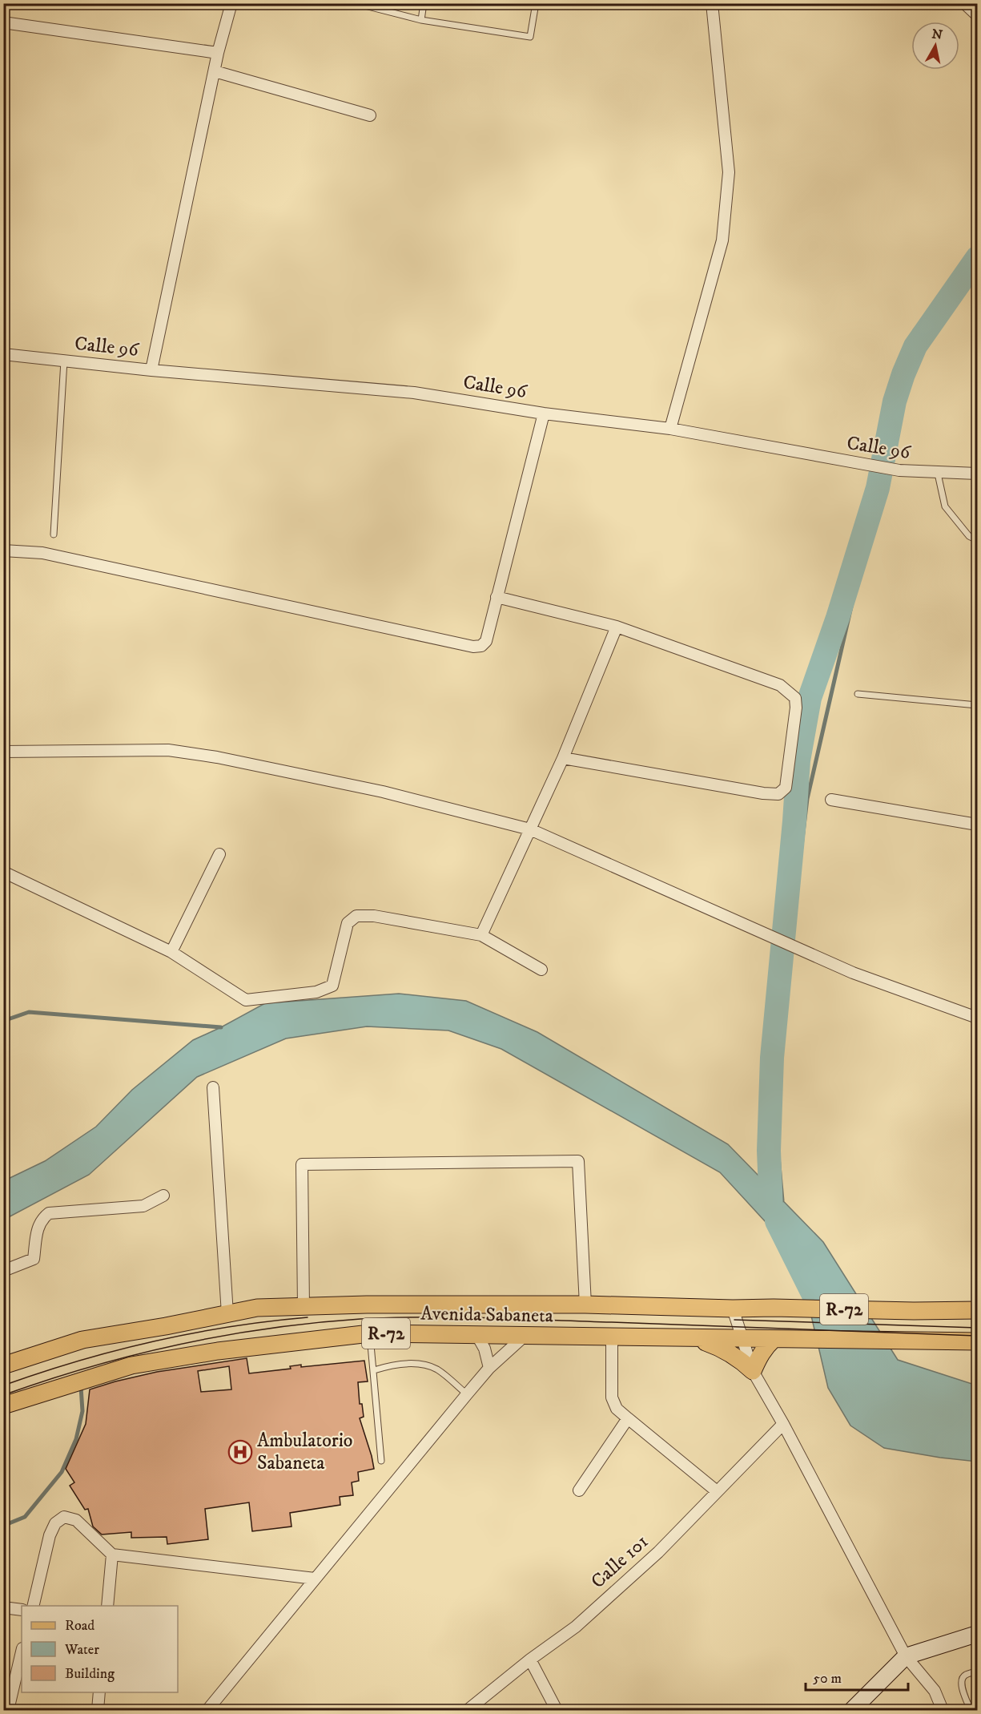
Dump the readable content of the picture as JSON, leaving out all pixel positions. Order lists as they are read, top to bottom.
{
  "streets": {
    "main road": ["R-72", "Avenida Sabaneta"],
    "street": ["Calle 96", "Calle 101"]
  },
  "places": {
    "hospital": ["Ambulatorio Sabaneta"]
  },
  "legend": ["Road", "Water", "Building"],
  "scale_bar": "50 m",
  "north": "top"
}
